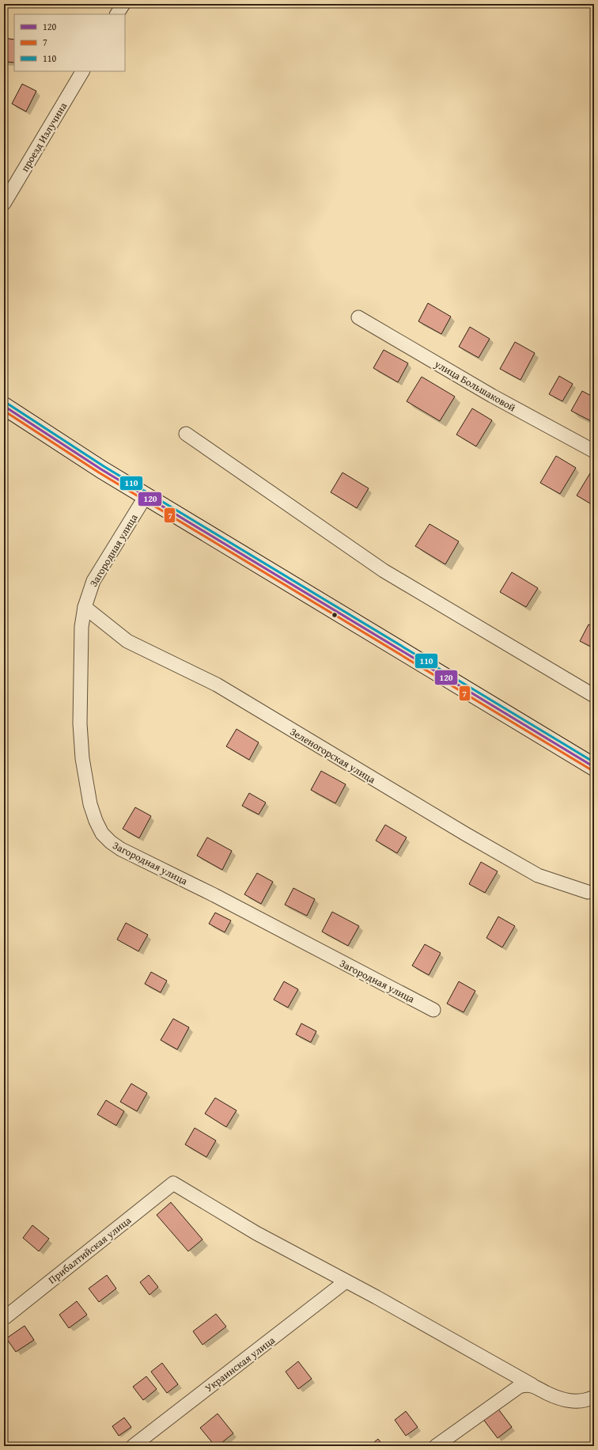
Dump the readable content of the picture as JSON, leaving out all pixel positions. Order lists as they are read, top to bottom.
{
  "streets": {
    "street": [
      "проезд Излучина",
      "улица Большаковой",
      "Загородная улица",
      "Зеленогорская улица",
      "Прибалтийская улица",
      "Украинская улица"
    ]
  },
  "crossings": [
    ["Загородная улица", "Зеленогорская улица"],
    ["Прибалтийская улица", "Украинская улица"]
  ],
  "lines": ["transit line 110", "transit line 120", "transit line 7"],
  "legend": ["120", "7", "110"]
}
